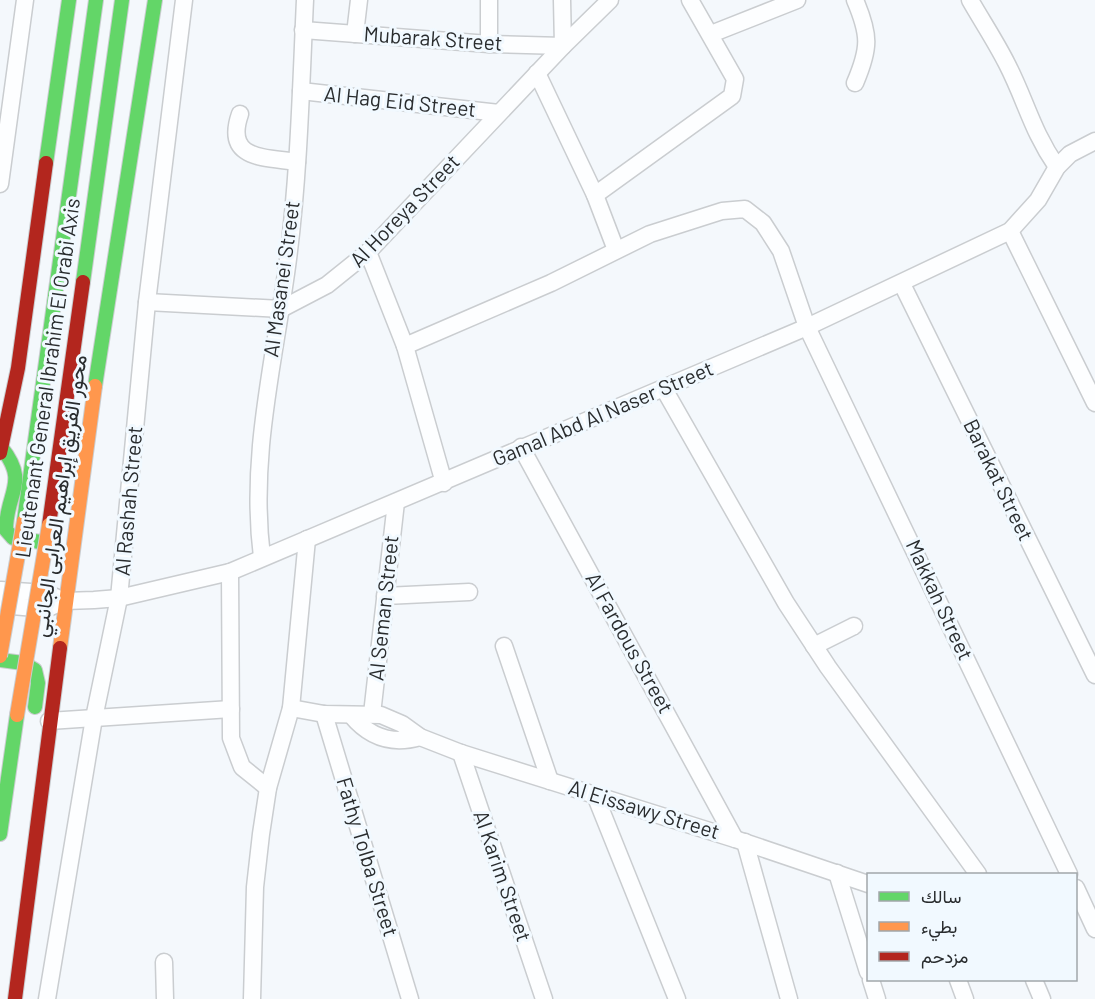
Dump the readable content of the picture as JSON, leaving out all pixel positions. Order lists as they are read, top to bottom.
{
  "streets": {
    "street": [
      "Mubarak Street",
      "Al Hag Eid Street",
      "Al Horeya Street",
      "Al Masanei Street",
      "Lieutenant General Ibrahim El Orabi Axis",
      "Gamal Abd Al Naser Street",
      "Barakat Street",
      "محور الفريق إبراهيم العرابى الجانبي",
      "Al Rashah Street",
      "Makkah Street",
      "Al Seman Street",
      "Al Fardous Street",
      "Al Eissawy Street",
      "Fathy Tolba Street",
      "Al Karim Street"
    ]
  },
  "crossings": [
    ["Mubarak Street", "Al Horeya Street"],
    ["Mubarak Street", "Al Masanei Street"],
    ["Al Hag Eid Street", "Al Horeya Street"],
    ["Al Hag Eid Street", "Al Masanei Street"],
    ["Al Horeya Street", "Al Masanei Street"],
    ["Al Masanei Street", "Gamal Abd Al Naser Street"],
    ["Gamal Abd Al Naser Street", "Barakat Street"],
    ["Gamal Abd Al Naser Street", "محور الفريق إبراهيم العرابى الجانبي"],
    ["Gamal Abd Al Naser Street", "Al Rashah Street"],
    ["Gamal Abd Al Naser Street", "Makkah Street"],
    ["Gamal Abd Al Naser Street", "Al Seman Street"],
    ["Gamal Abd Al Naser Street", "Al Fardous Street"],
    ["Al Seman Street", "Al Eissawy Street"],
    ["Al Fardous Street", "Al Eissawy Street"],
    ["Al Eissawy Street", "Fathy Tolba Street"],
    ["Al Eissawy Street", "Al Karim Street"]
  ],
  "legend": ["سالك", "بطيء", "مزدحم"]
}
